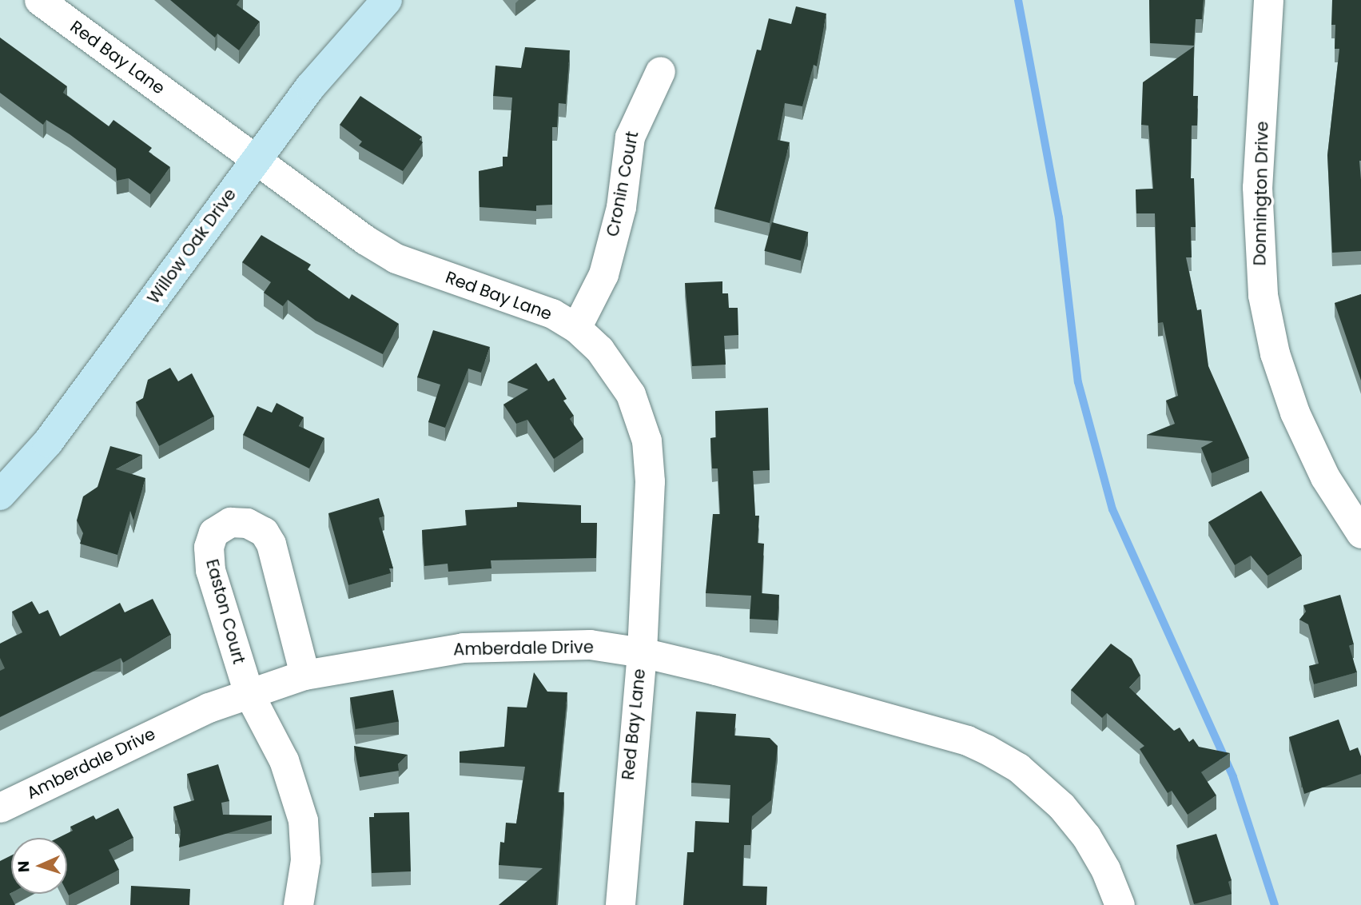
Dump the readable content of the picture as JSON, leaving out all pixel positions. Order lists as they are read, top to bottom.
{
  "streets": {
    "street": [
      "Red Bay Lane",
      "Cronin Court",
      "Donnington Drive",
      "Willow Oak Drive",
      "Easton Court",
      "Amberdale Drive"
    ]
  },
  "crossings": [
    ["Red Bay Lane", "Cronin Court"],
    ["Red Bay Lane", "Willow Oak Drive"],
    ["Red Bay Lane", "Amberdale Drive"],
    ["Easton Court", "Amberdale Drive"]
  ],
  "north": "left"
}
